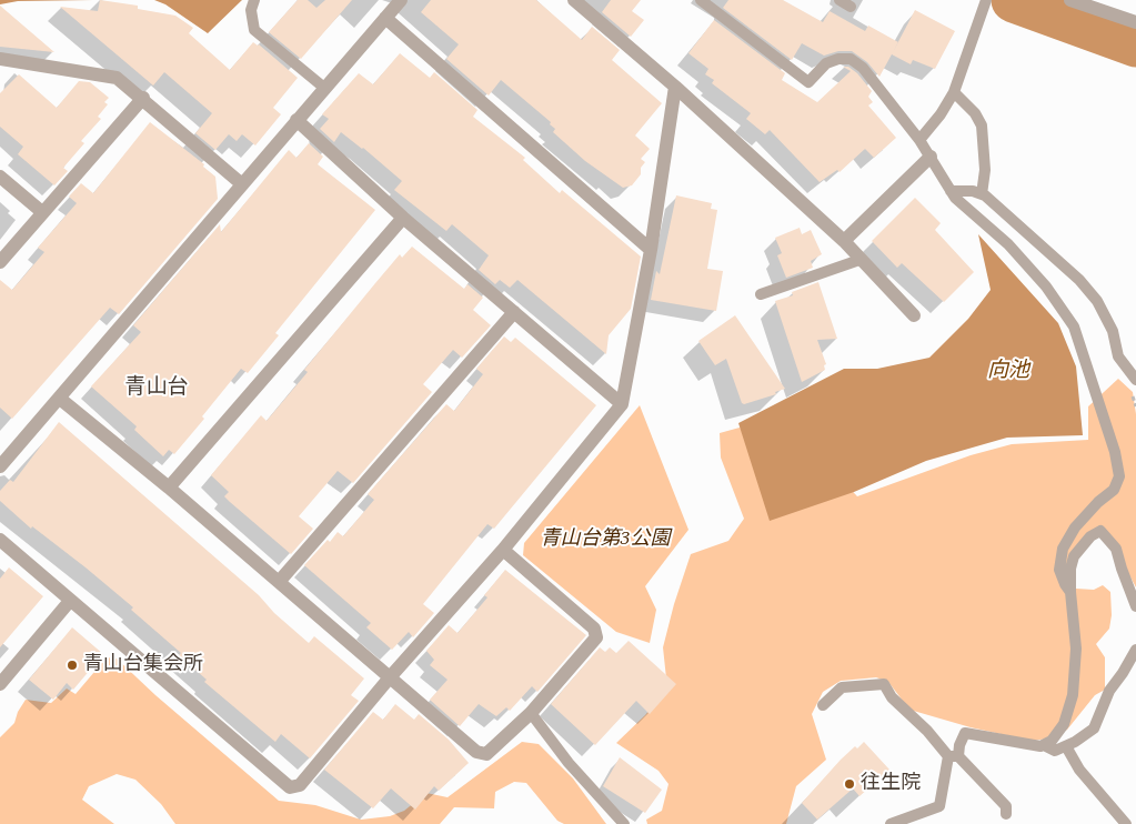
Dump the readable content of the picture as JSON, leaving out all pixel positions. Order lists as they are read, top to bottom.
{
  "districts": ["青山台"],
  "water": ["向池"],
  "parks": ["青山台第3公園"],
  "places": ["青山台集会所", "往生院"]
}
